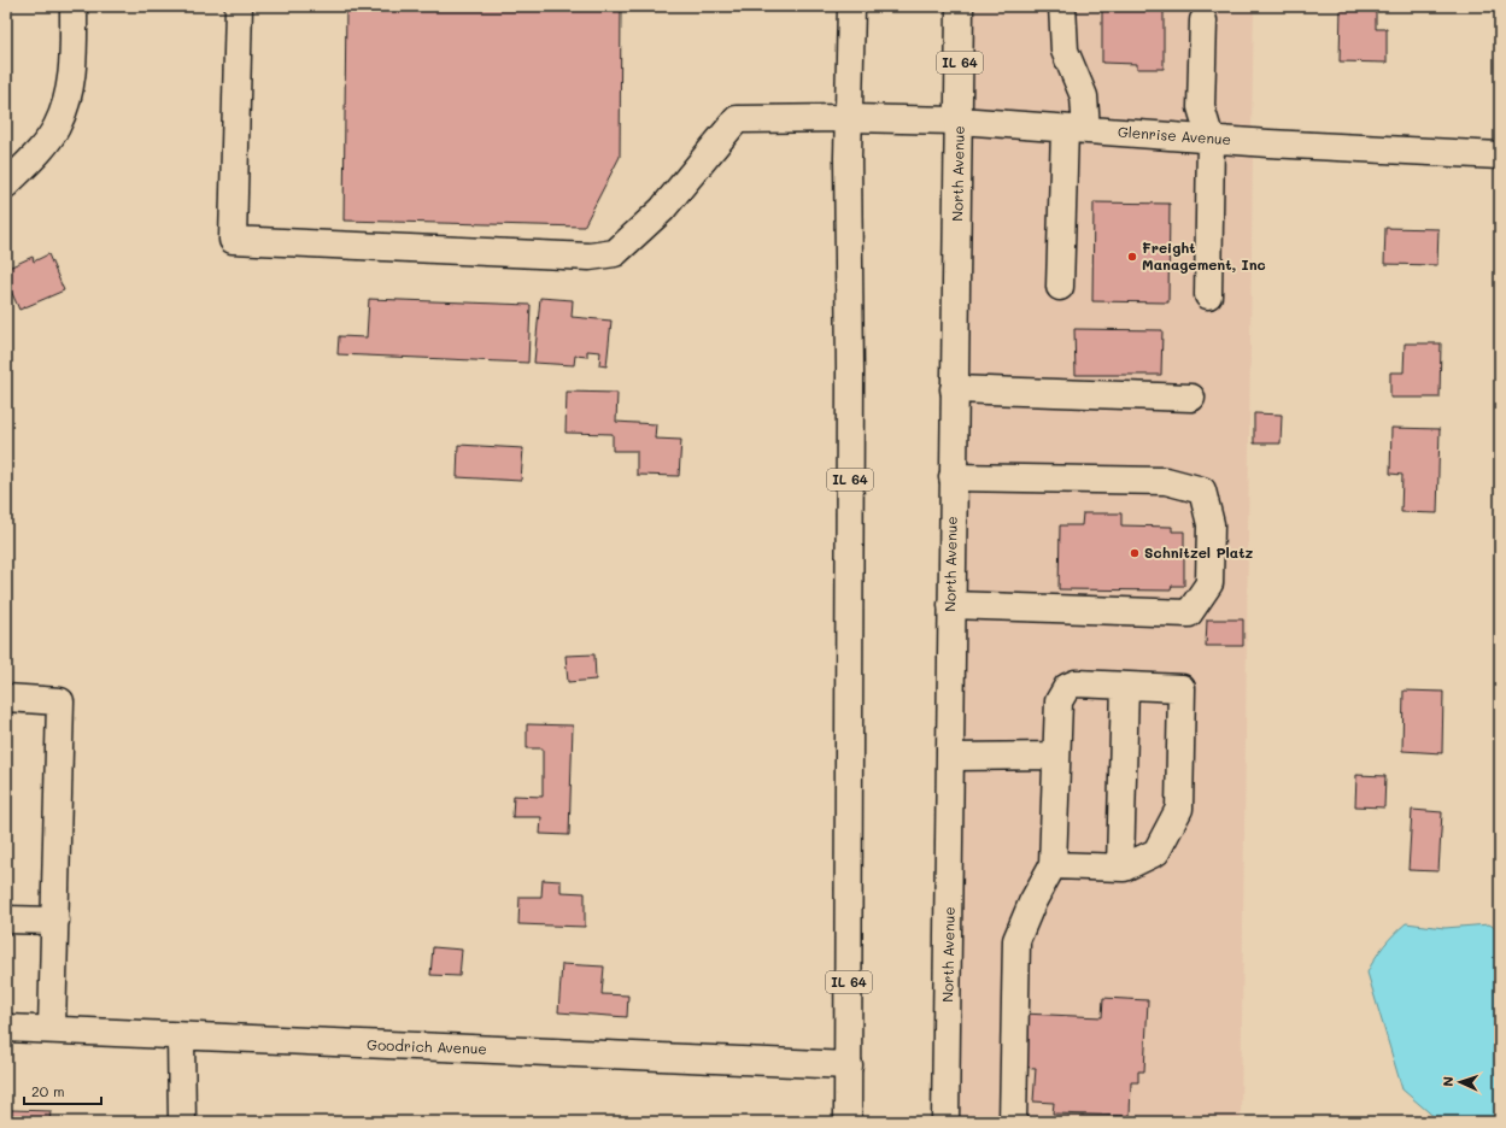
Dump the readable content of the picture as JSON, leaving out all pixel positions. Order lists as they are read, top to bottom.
{
  "streets": {
    "main road": [
      "IL 64",
      "Glenrise Avenue",
      "North Avenue",
      "Goodrich Avenue"
    ]
  },
  "crossings": [
    ["IL 64", "Glenrise Avenue"],
    ["IL 64", "Goodrich Avenue"],
    ["Glenrise Avenue", "North Avenue"]
  ],
  "places": ["Freight Management, Inc", "Schnitzel Platz"],
  "scale_bar": "20 m",
  "north": "left"
}
